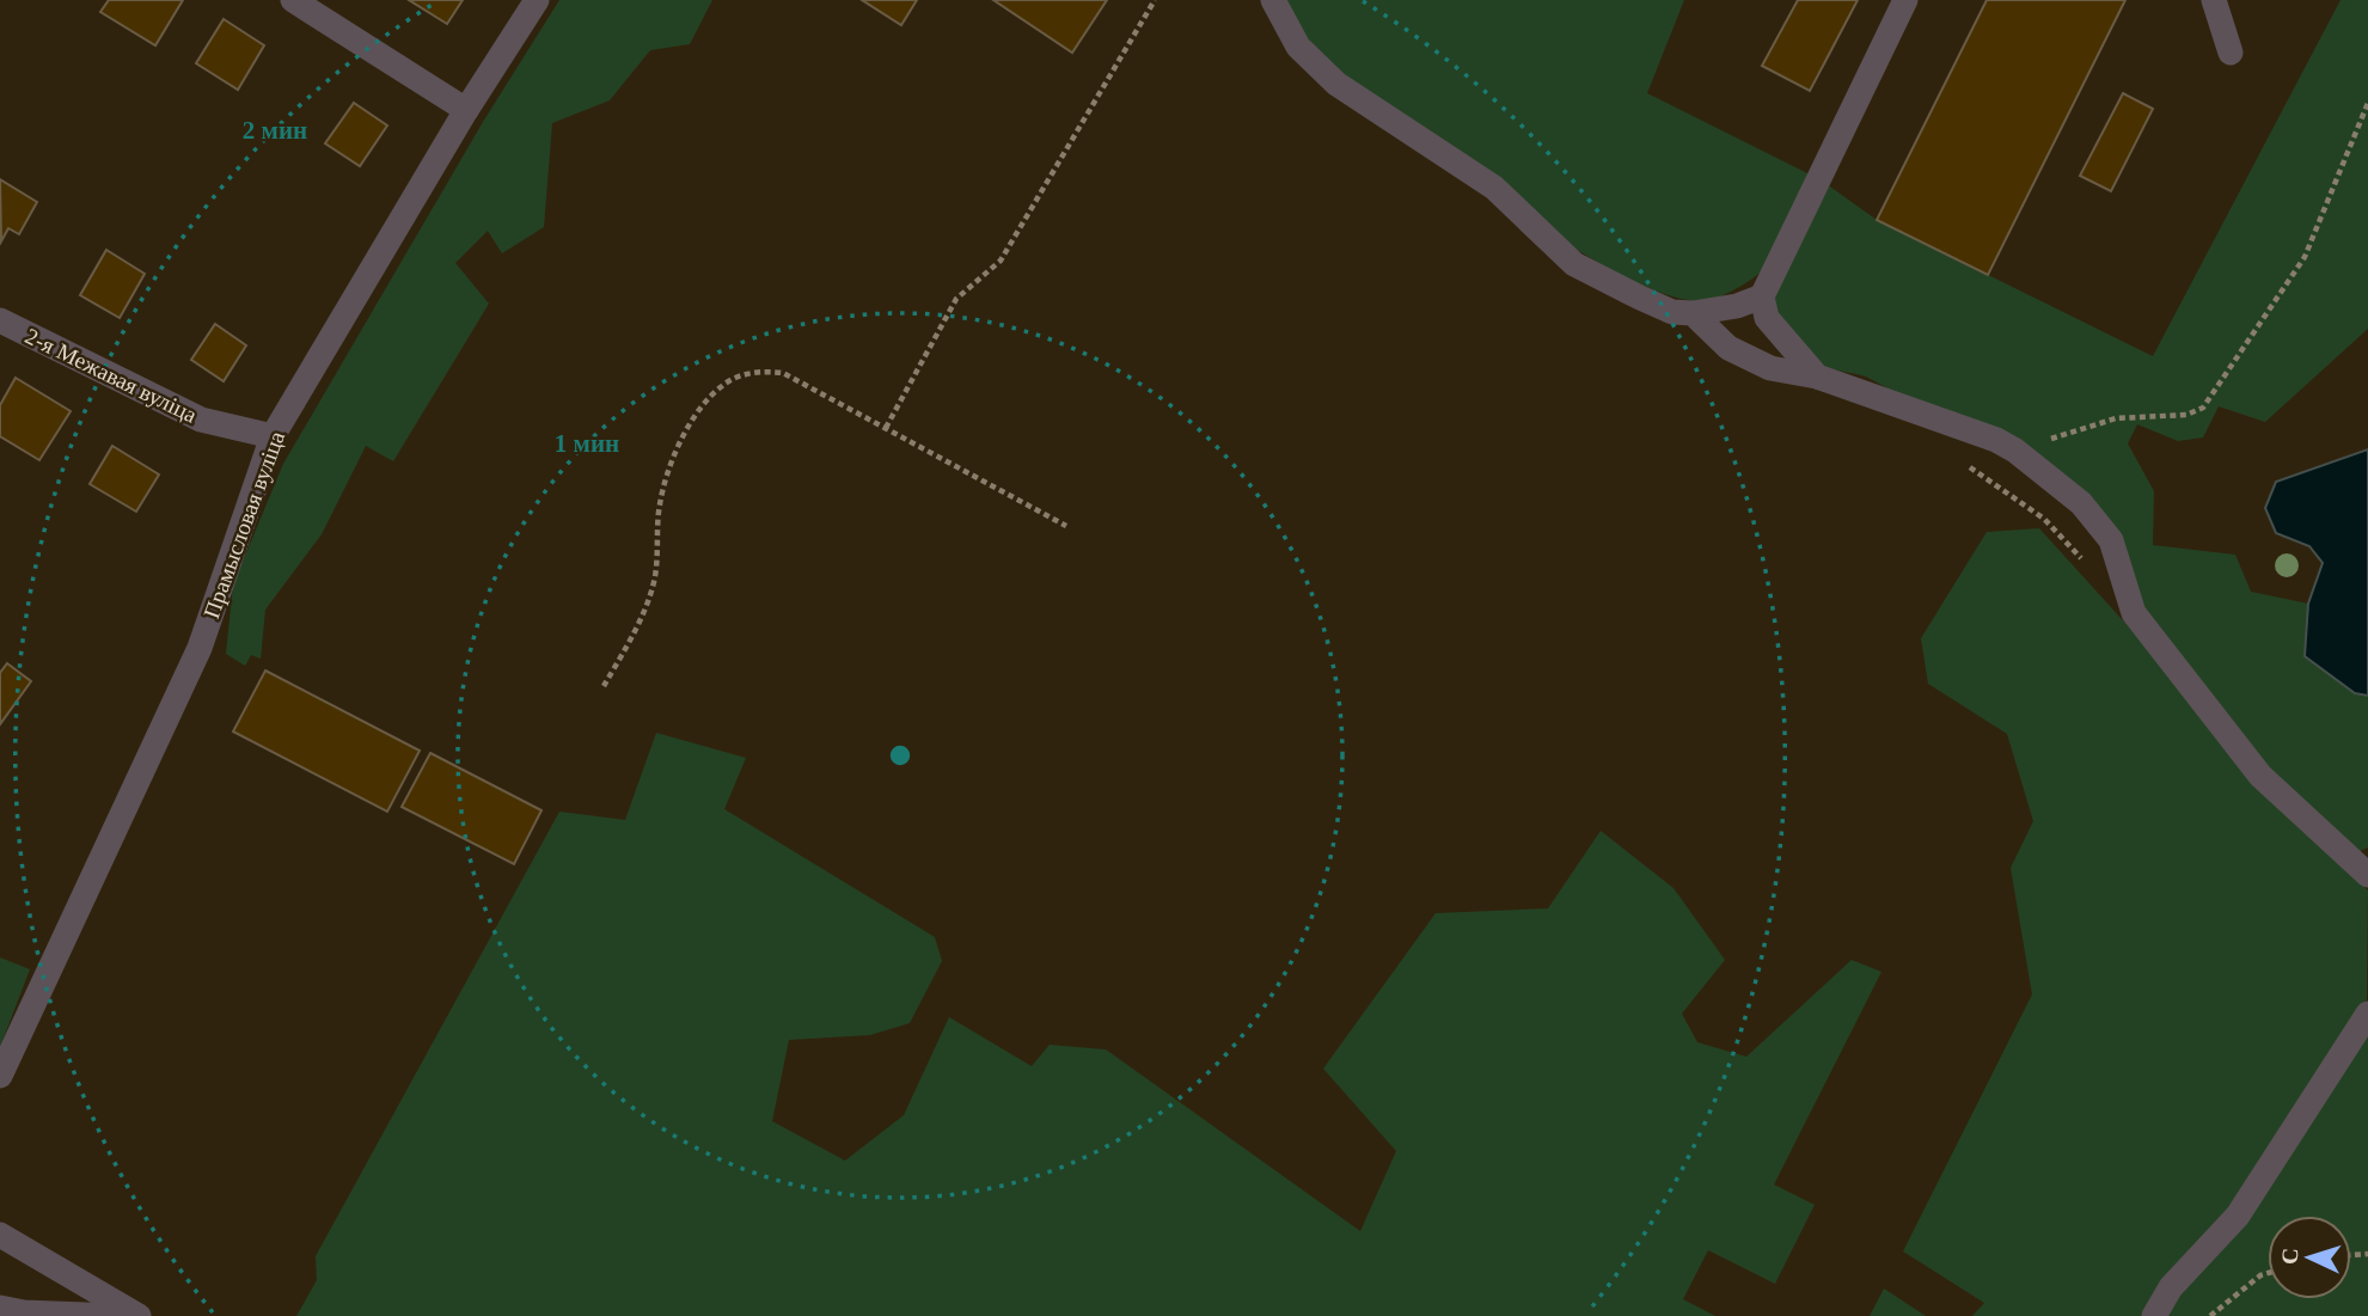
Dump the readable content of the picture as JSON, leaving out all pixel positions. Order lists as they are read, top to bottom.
{
  "streets": {
    "street": ["2-я Межавая вуліца", "Прамысловая вуліца"]
  },
  "crossings": [
    ["2-я Межавая вуліца", "Прамысловая вуліца"]
  ],
  "north": "left",
  "rings": ["2 мин", "1 мин"]
}
